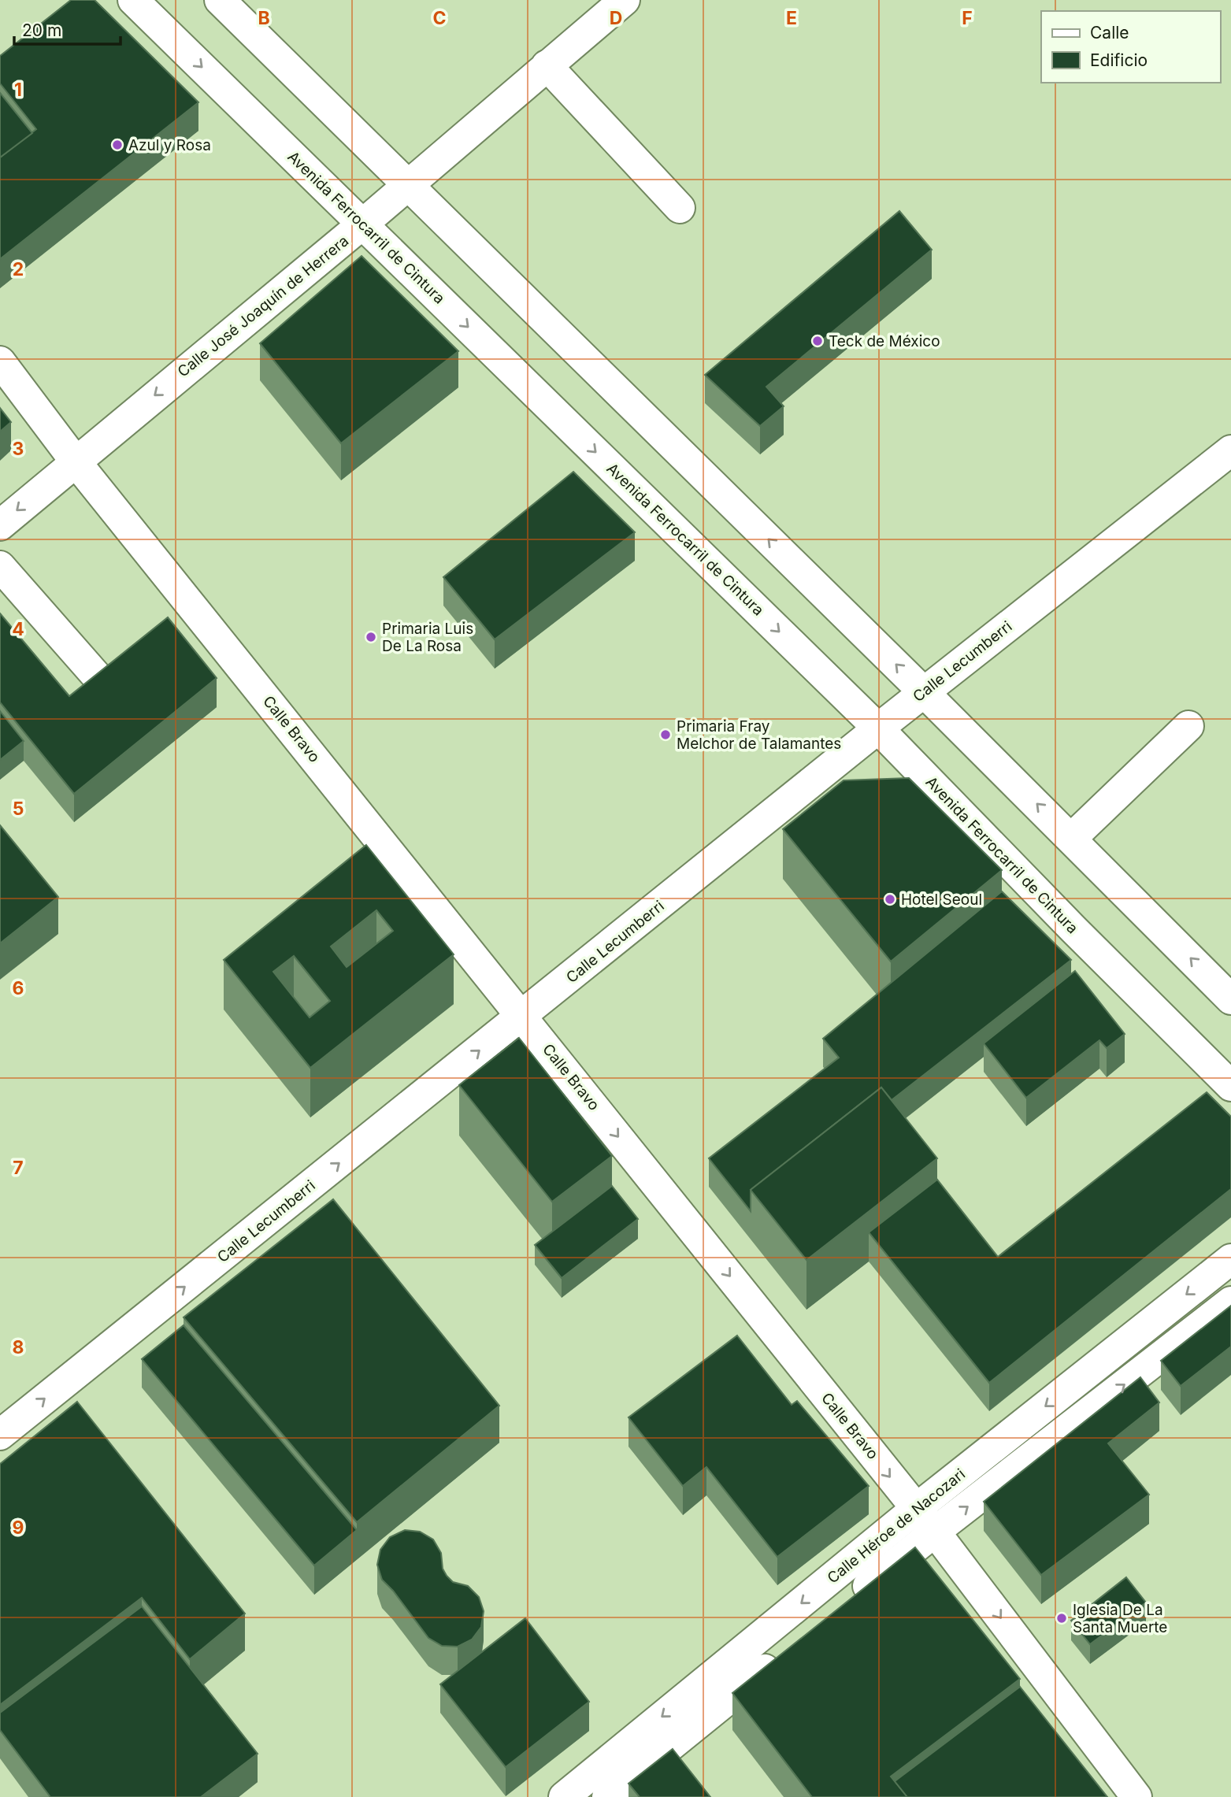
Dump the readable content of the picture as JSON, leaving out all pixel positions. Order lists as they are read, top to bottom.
{
  "streets": {
    "street": [
      "Avenida Ferrocarril de Cintura",
      "Calle José Joaquín de Herrera",
      "Calle Lecumberri",
      "Calle Bravo",
      "Calle Héroe de Nacozari"
    ]
  },
  "crossings": [
    ["Avenida Ferrocarril de Cintura", "Calle José Joaquín de Herrera"],
    ["Avenida Ferrocarril de Cintura", "Calle Lecumberri"],
    ["Calle José Joaquín de Herrera", "Calle Bravo"],
    ["Calle Lecumberri", "Calle Bravo"],
    ["Calle Bravo", "Calle Héroe de Nacozari"]
  ],
  "one_way": ["Calle José Joaquín de Herrera", "Calle Lecumberri", "Calle Bravo"],
  "places": [
    "Azul y Rosa",
    "Teck de México",
    "Primaria Luis De La Rosa",
    "Primaria Fray Melchor de Talamantes",
    "Hotel Seoul",
    "Iglesia De La Santa Muerte"
  ],
  "legend": ["Calle", "Edificio"],
  "scale_bar": "20 m",
  "grid": {
    "columns": [
      "B",
      "C",
      "D",
      "E",
      "F"
    ],
    "rows": [
      "1",
      "2",
      "3",
      "4",
      "5",
      "6",
      "7",
      "8",
      "9"
    ]
  }
}
